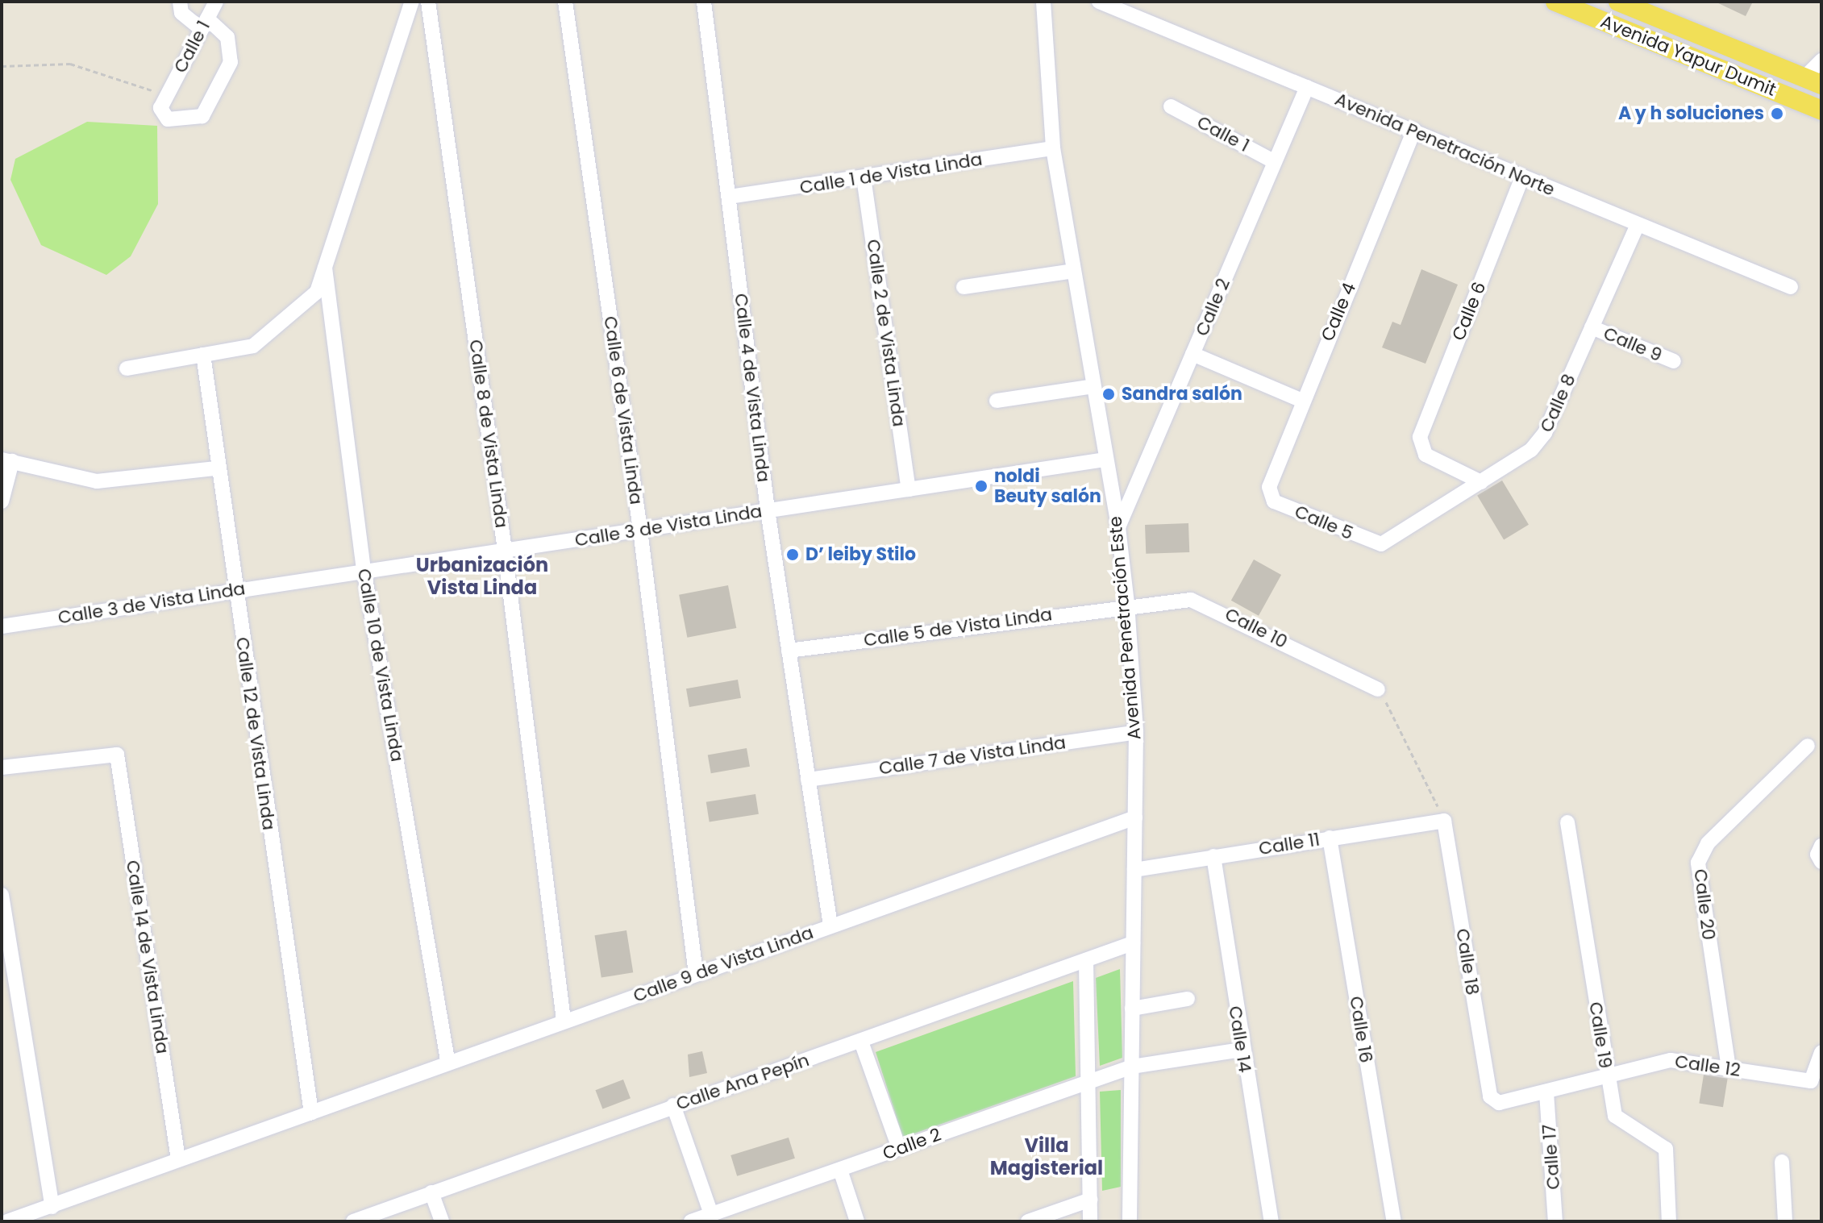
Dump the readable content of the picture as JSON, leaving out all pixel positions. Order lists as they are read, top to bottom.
{
  "streets": {
    "main road": ["Avenida Yapur Dumit"],
    "street": [
      "Calle 1",
      "Avenida Penetración Norte",
      "Calle 1 de Vista Linda",
      "Calle 2",
      "Calle 6",
      "Calle 4",
      "Calle 2 de Vista Linda",
      "Calle 9",
      "Calle 4 de Vista Linda",
      "Calle 8",
      "Calle 6 de Vista Linda",
      "Calle 8 de Vista Linda",
      "Calle 5",
      "Calle 3 de Vista Linda",
      "Calle 5 de Vista Linda",
      "Avenida Penetración Este",
      "Calle 10",
      "Calle 10 de Vista Linda",
      "Calle 12 de Vista Linda",
      "Calle 7 de Vista Linda",
      "Calle 11",
      "Calle 20",
      "Calle 14 de Vista Linda",
      "Calle 18",
      "Calle 9 de Vista Linda",
      "Calle 16",
      "Calle 19",
      "Calle 14",
      "Calle 12",
      "Calle Ana Pepín",
      "Calle 17"
    ]
  },
  "crossings": [
    ["Calle 1", "Calle 2"],
    ["Avenida Penetración Norte", "Calle 2"],
    ["Avenida Penetración Norte", "Calle 6"],
    ["Avenida Penetración Norte", "Calle 4"],
    ["Avenida Penetración Norte", "Calle 8"],
    ["Calle 1 de Vista Linda", "Calle 2 de Vista Linda"],
    ["Calle 1 de Vista Linda", "Calle 4 de Vista Linda"],
    ["Calle 1 de Vista Linda", "Avenida Penetración Este"],
    ["Calle 2", "Avenida Penetración Este"],
    ["Calle 2", "Calle 14"],
    ["Calle 6", "Calle 8"],
    ["Calle 4", "Calle 5"],
    ["Calle 2 de Vista Linda", "Calle 3 de Vista Linda"],
    ["Calle 9", "Calle 8"],
    ["Calle 4 de Vista Linda", "Calle 3 de Vista Linda"],
    ["Calle 4 de Vista Linda", "Calle 5 de Vista Linda"],
    ["Calle 4 de Vista Linda", "Calle 7 de Vista Linda"],
    ["Calle 4 de Vista Linda", "Calle 9 de Vista Linda"],
    ["Calle 8", "Calle 5"],
    ["Calle 6 de Vista Linda", "Calle 3 de Vista Linda"],
    ["Calle 6 de Vista Linda", "Calle 9 de Vista Linda"],
    ["Calle 8 de Vista Linda", "Calle 3 de Vista Linda"],
    ["Calle 8 de Vista Linda", "Calle 9 de Vista Linda"],
    ["Calle 3 de Vista Linda", "Avenida Penetración Este"],
    ["Calle 3 de Vista Linda", "Calle 10 de Vista Linda"],
    ["Calle 3 de Vista Linda", "Calle 12 de Vista Linda"],
    ["Calle 5 de Vista Linda", "Avenida Penetración Este"],
    ["Calle 5 de Vista Linda", "Calle 10"],
    ["Avenida Penetración Este", "Calle 10"],
    ["Avenida Penetración Este", "Calle 7 de Vista Linda"],
    ["Avenida Penetración Este", "Calle 11"],
    ["Avenida Penetración Este", "Calle 9 de Vista Linda"],
    ["Avenida Penetración Este", "Calle Ana Pepín"],
    ["Calle 10 de Vista Linda", "Calle 9 de Vista Linda"],
    ["Calle 12 de Vista Linda", "Calle 9 de Vista Linda"],
    ["Calle 11", "Calle 18"],
    ["Calle 11", "Calle 16"],
    ["Calle 11", "Calle 14"],
    ["Calle 20", "Calle 12"],
    ["Calle 14 de Vista Linda", "Calle 9 de Vista Linda"],
    ["Calle 18", "Calle 12"],
    ["Calle 19", "Calle 12"],
    ["Calle 12", "Calle 17"]
  ],
  "districts": ["Urbanización Vista Linda", "Villa Magisterial"],
  "places": [
    "A y h soluciones",
    "Sandra salón",
    "noldi Beuty salón",
    "D’ leiby Stilo"
  ]
}
